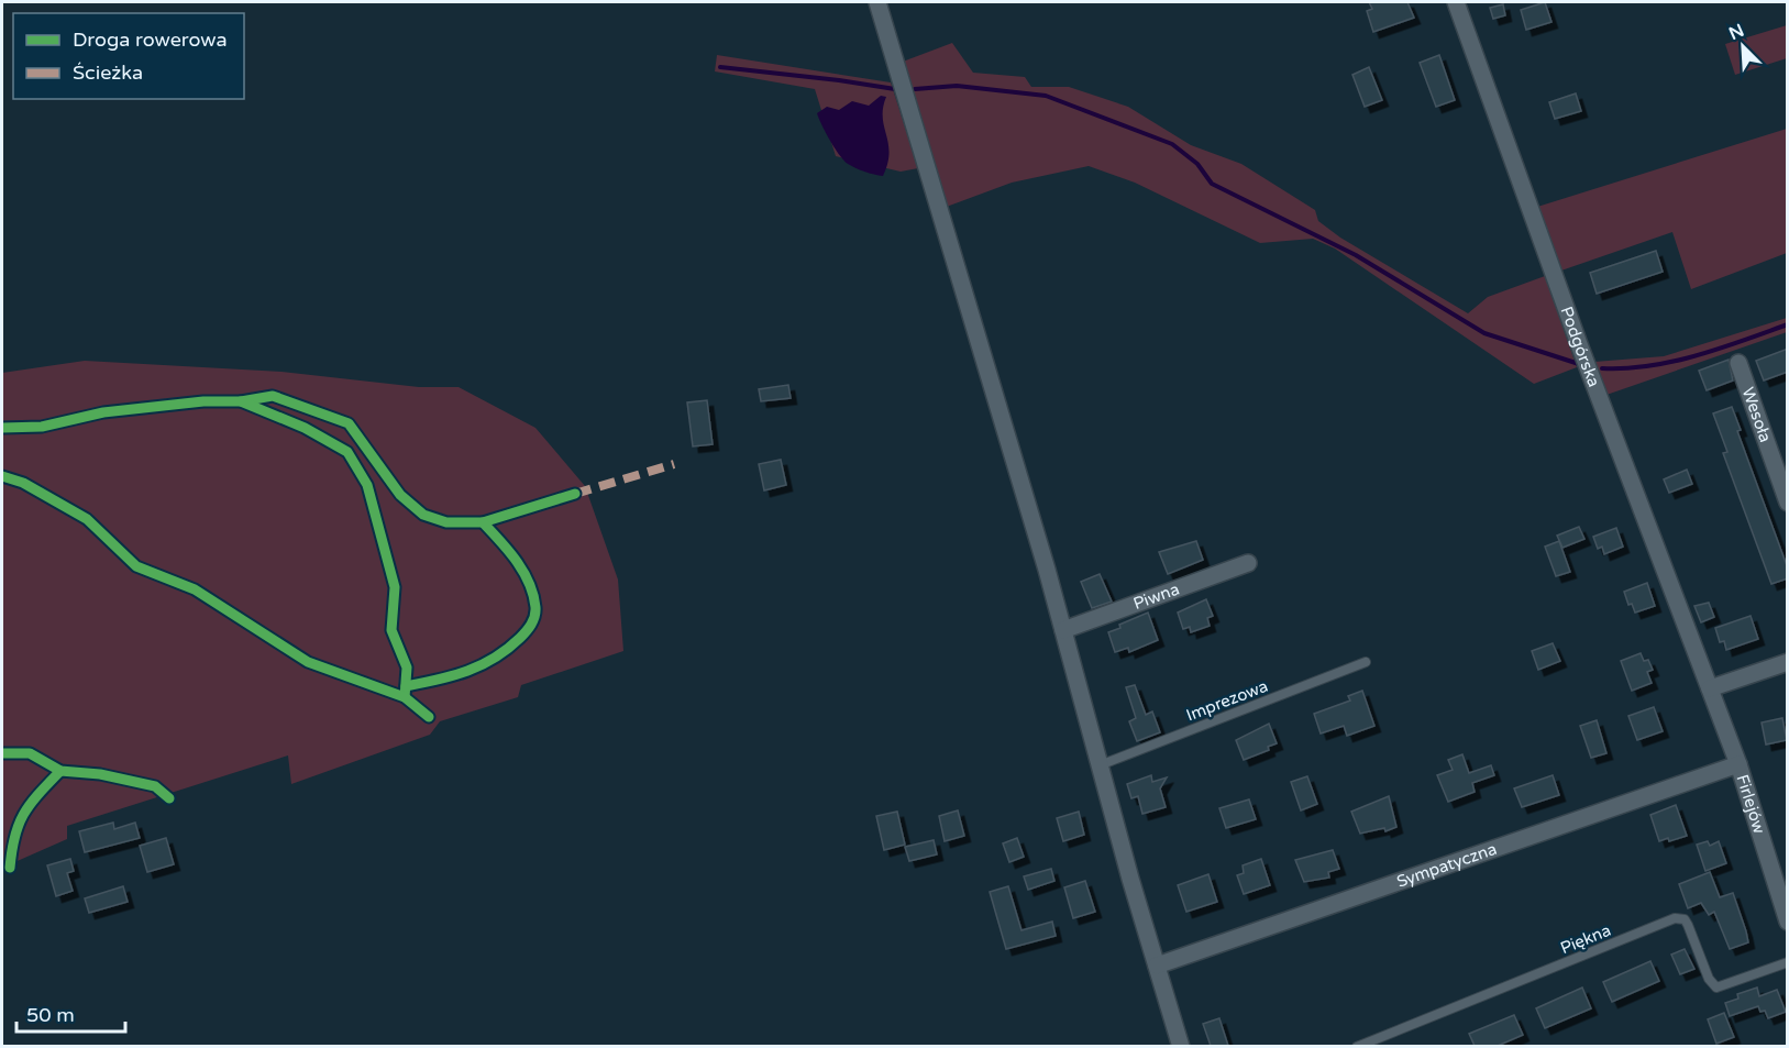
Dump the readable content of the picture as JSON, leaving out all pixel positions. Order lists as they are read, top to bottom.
{
  "streets": {
    "street": [
      "Podgórska",
      "Wesoła",
      "Piwna",
      "Firlejów",
      "Sympatyczna"
    ],
    "lane": ["Imprezowa", "Piękna"]
  },
  "crossings": [
    ["Podgórska", "Firlejów"],
    ["Firlejów", "Sympatyczna"]
  ],
  "legend": ["Droga rowerowa", "Ścieżka"],
  "scale_bar": "50 m",
  "north": "top left"
}
